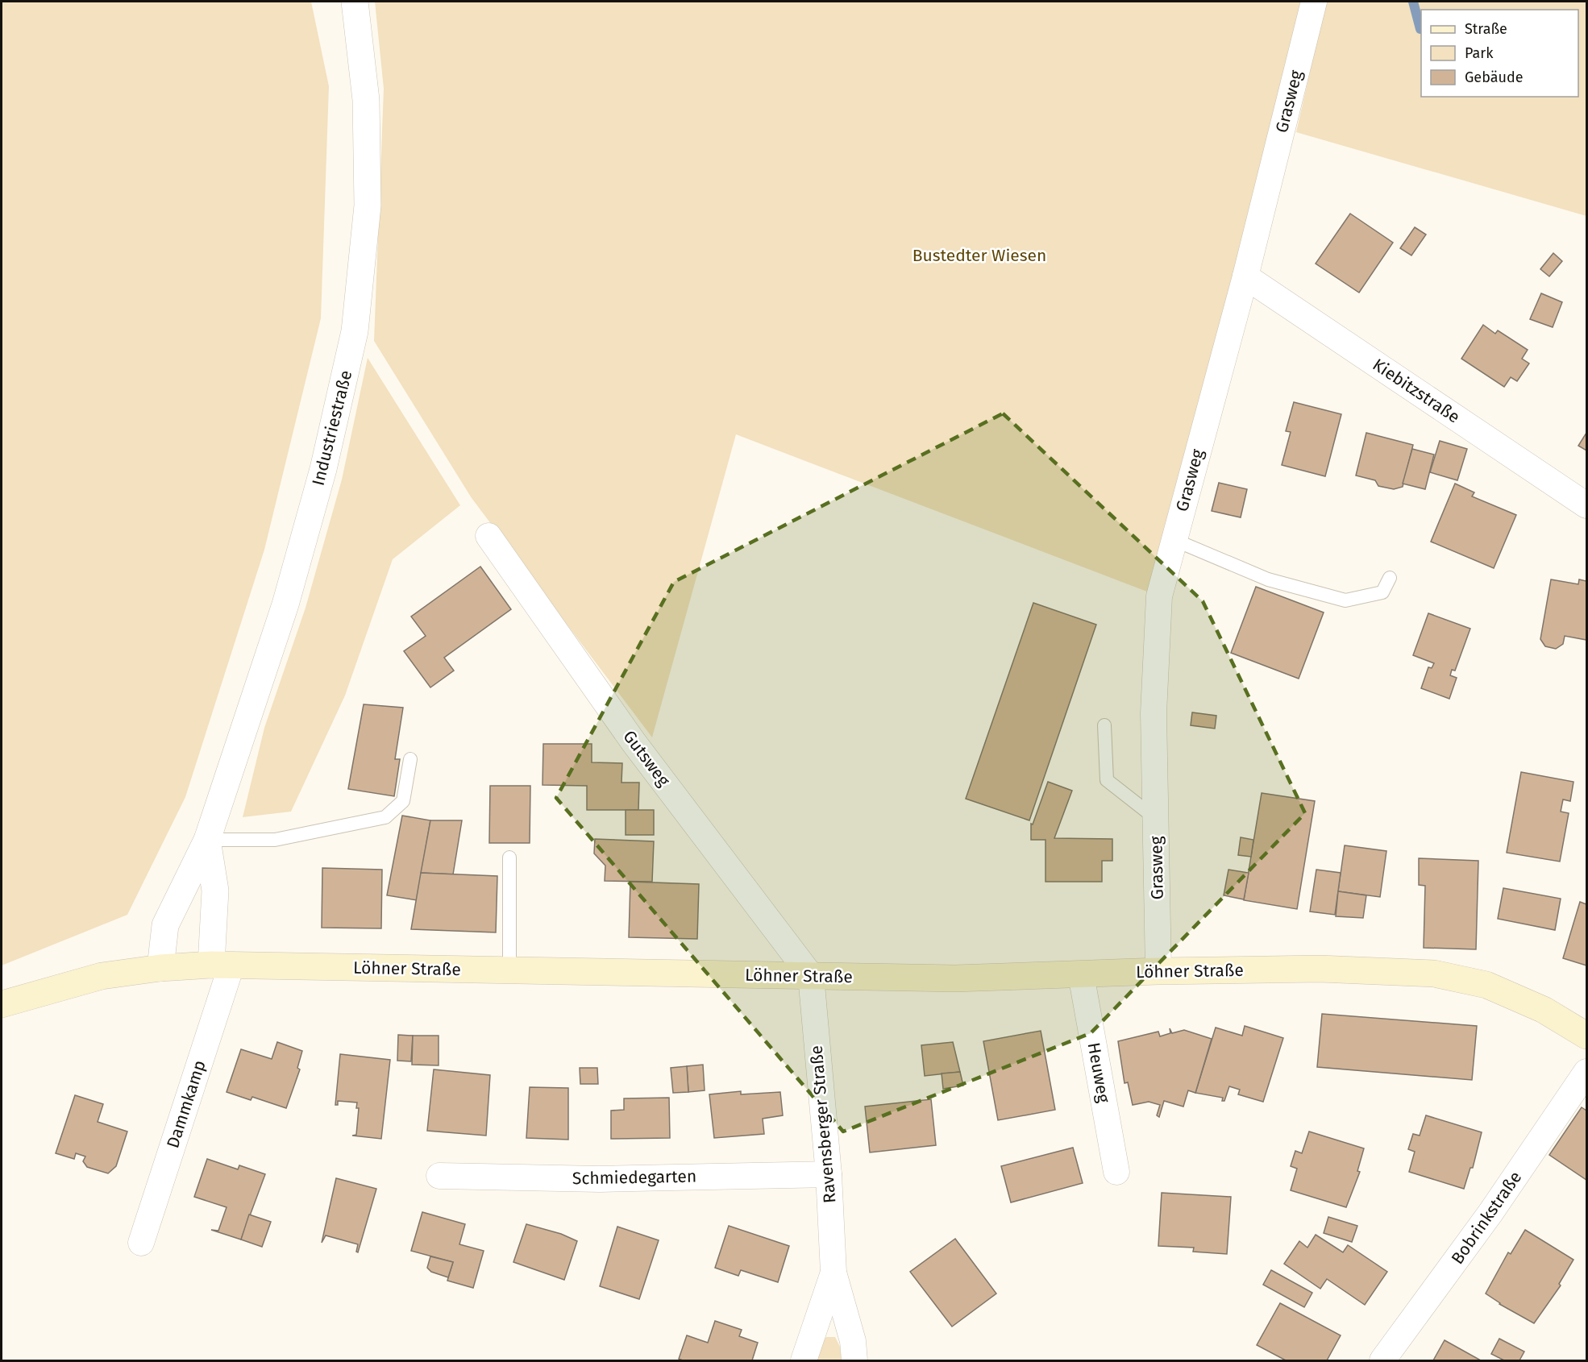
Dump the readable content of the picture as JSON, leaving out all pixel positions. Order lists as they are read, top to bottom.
{
  "streets": {
    "main road": ["Löhner Straße"],
    "street": [
      "Grasweg",
      "Kiebitzstraße",
      "Industriestraße",
      "Gutsweg",
      "Heuweg",
      "Dammkamp",
      "Ravensberger Straße",
      "Schmiedegarten",
      "Bobrinkstraße"
    ]
  },
  "crossings": [
    ["Grasweg", "Kiebitzstraße"],
    ["Grasweg", "Löhner Straße"],
    ["Industriestraße", "Löhner Straße"],
    ["Industriestraße", "Dammkamp"],
    ["Gutsweg", "Löhner Straße"],
    ["Gutsweg", "Ravensberger Straße"],
    ["Löhner Straße", "Heuweg"],
    ["Löhner Straße", "Dammkamp"],
    ["Löhner Straße", "Ravensberger Straße"],
    ["Ravensberger Straße", "Schmiedegarten"]
  ],
  "parks": ["Bustedter Wiesen"],
  "legend": ["Straße", "Park", "Gebäude"]
}
